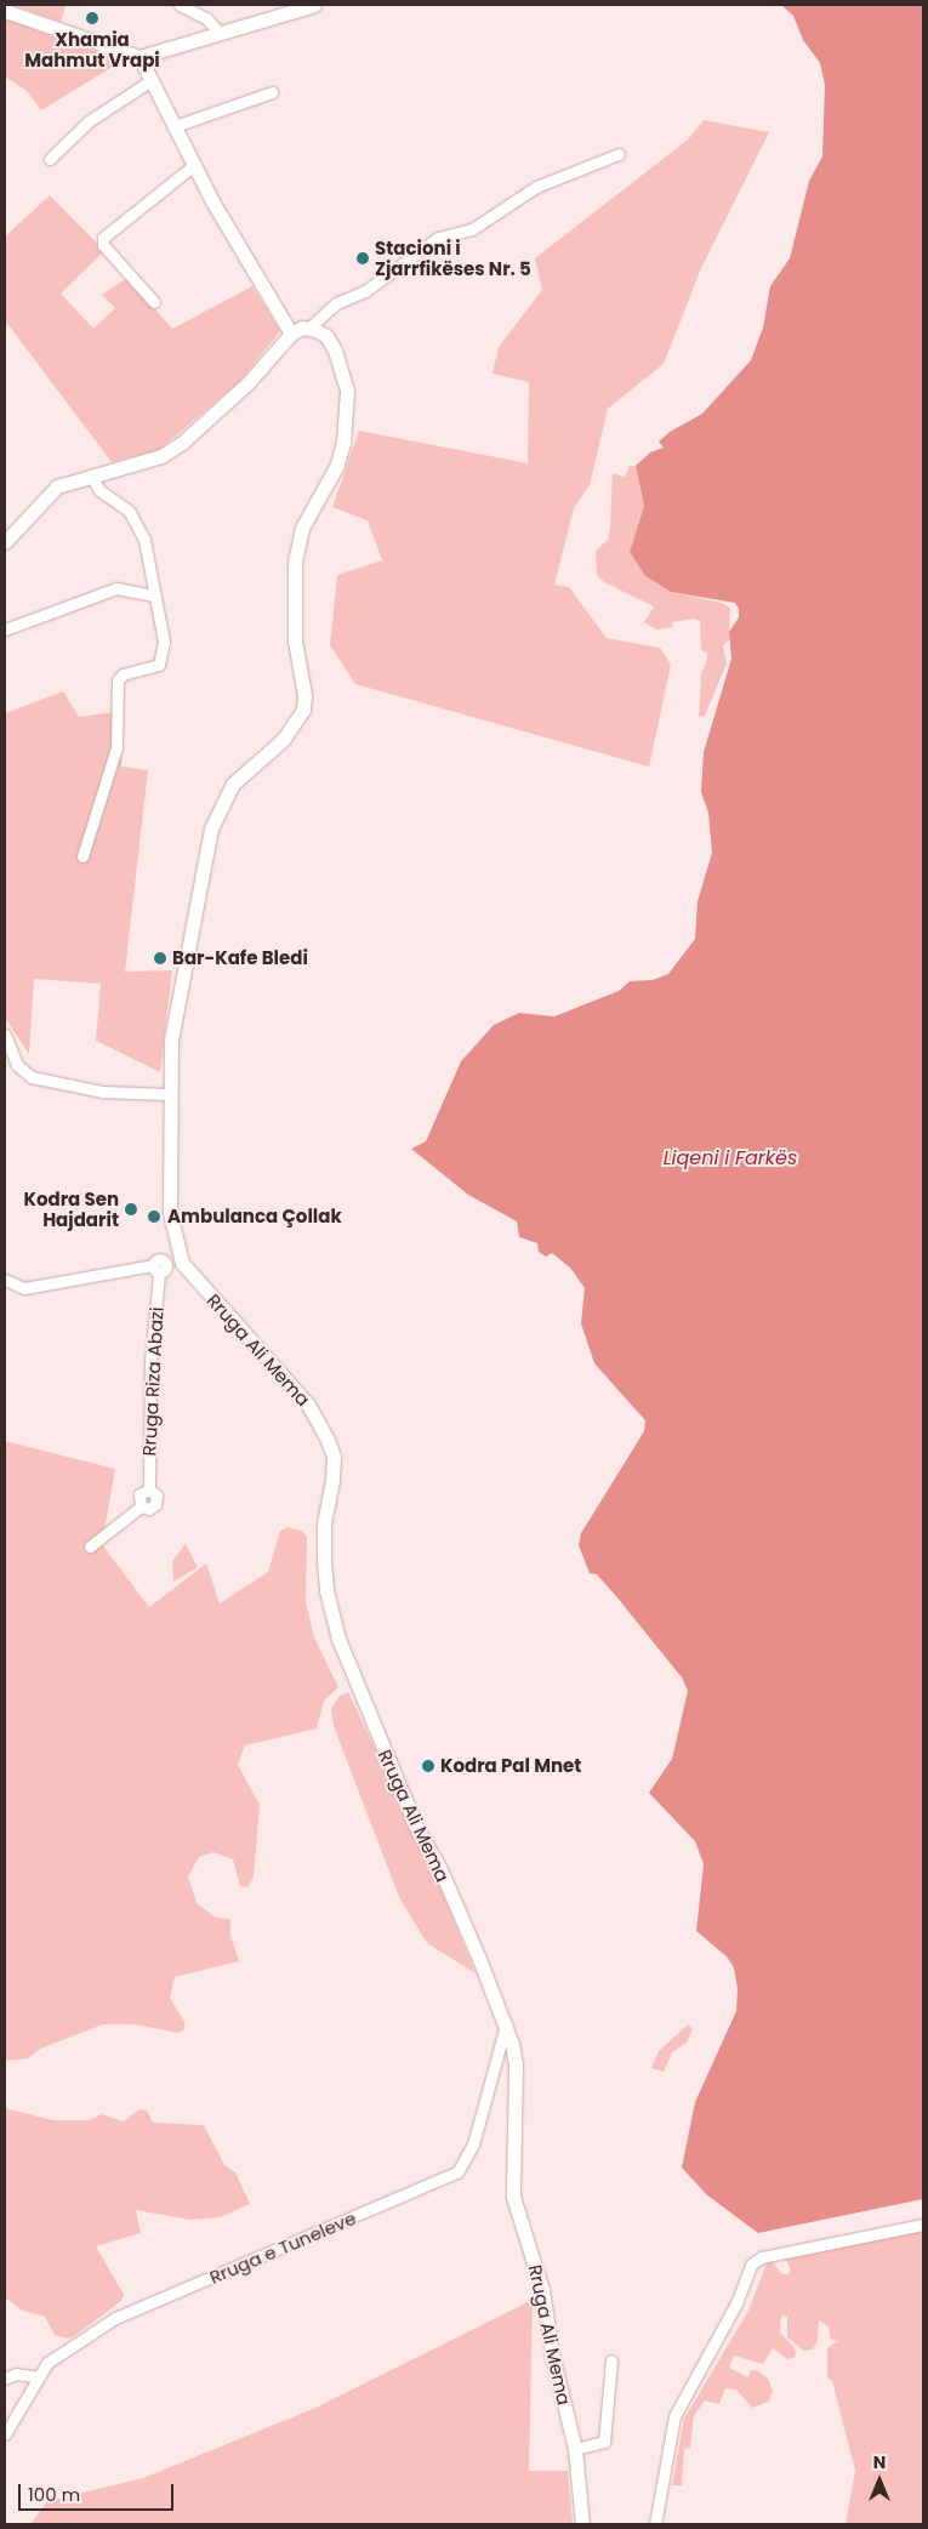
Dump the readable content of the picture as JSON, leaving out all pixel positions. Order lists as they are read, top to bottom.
{
  "streets": {
    "street": ["Rruga Ali Mema", "Rruga Riza Abazi", "Rruga e Tuneleve"]
  },
  "crossings": [
    ["Rruga Ali Mema", "Rruga e Tuneleve"]
  ],
  "water": ["Liqeni i Farkës"],
  "places": [
    "Xhamia Mahmut Vrapi",
    "Stacioni i Zjarrfikëses Nr. 5",
    "Bar-Kafe Bledi",
    "Kodra Sen Hajdarit",
    "Ambulanca Çollak",
    "Kodra Pal Mnet"
  ],
  "scale_bar": "100 m",
  "north": "top"
}
